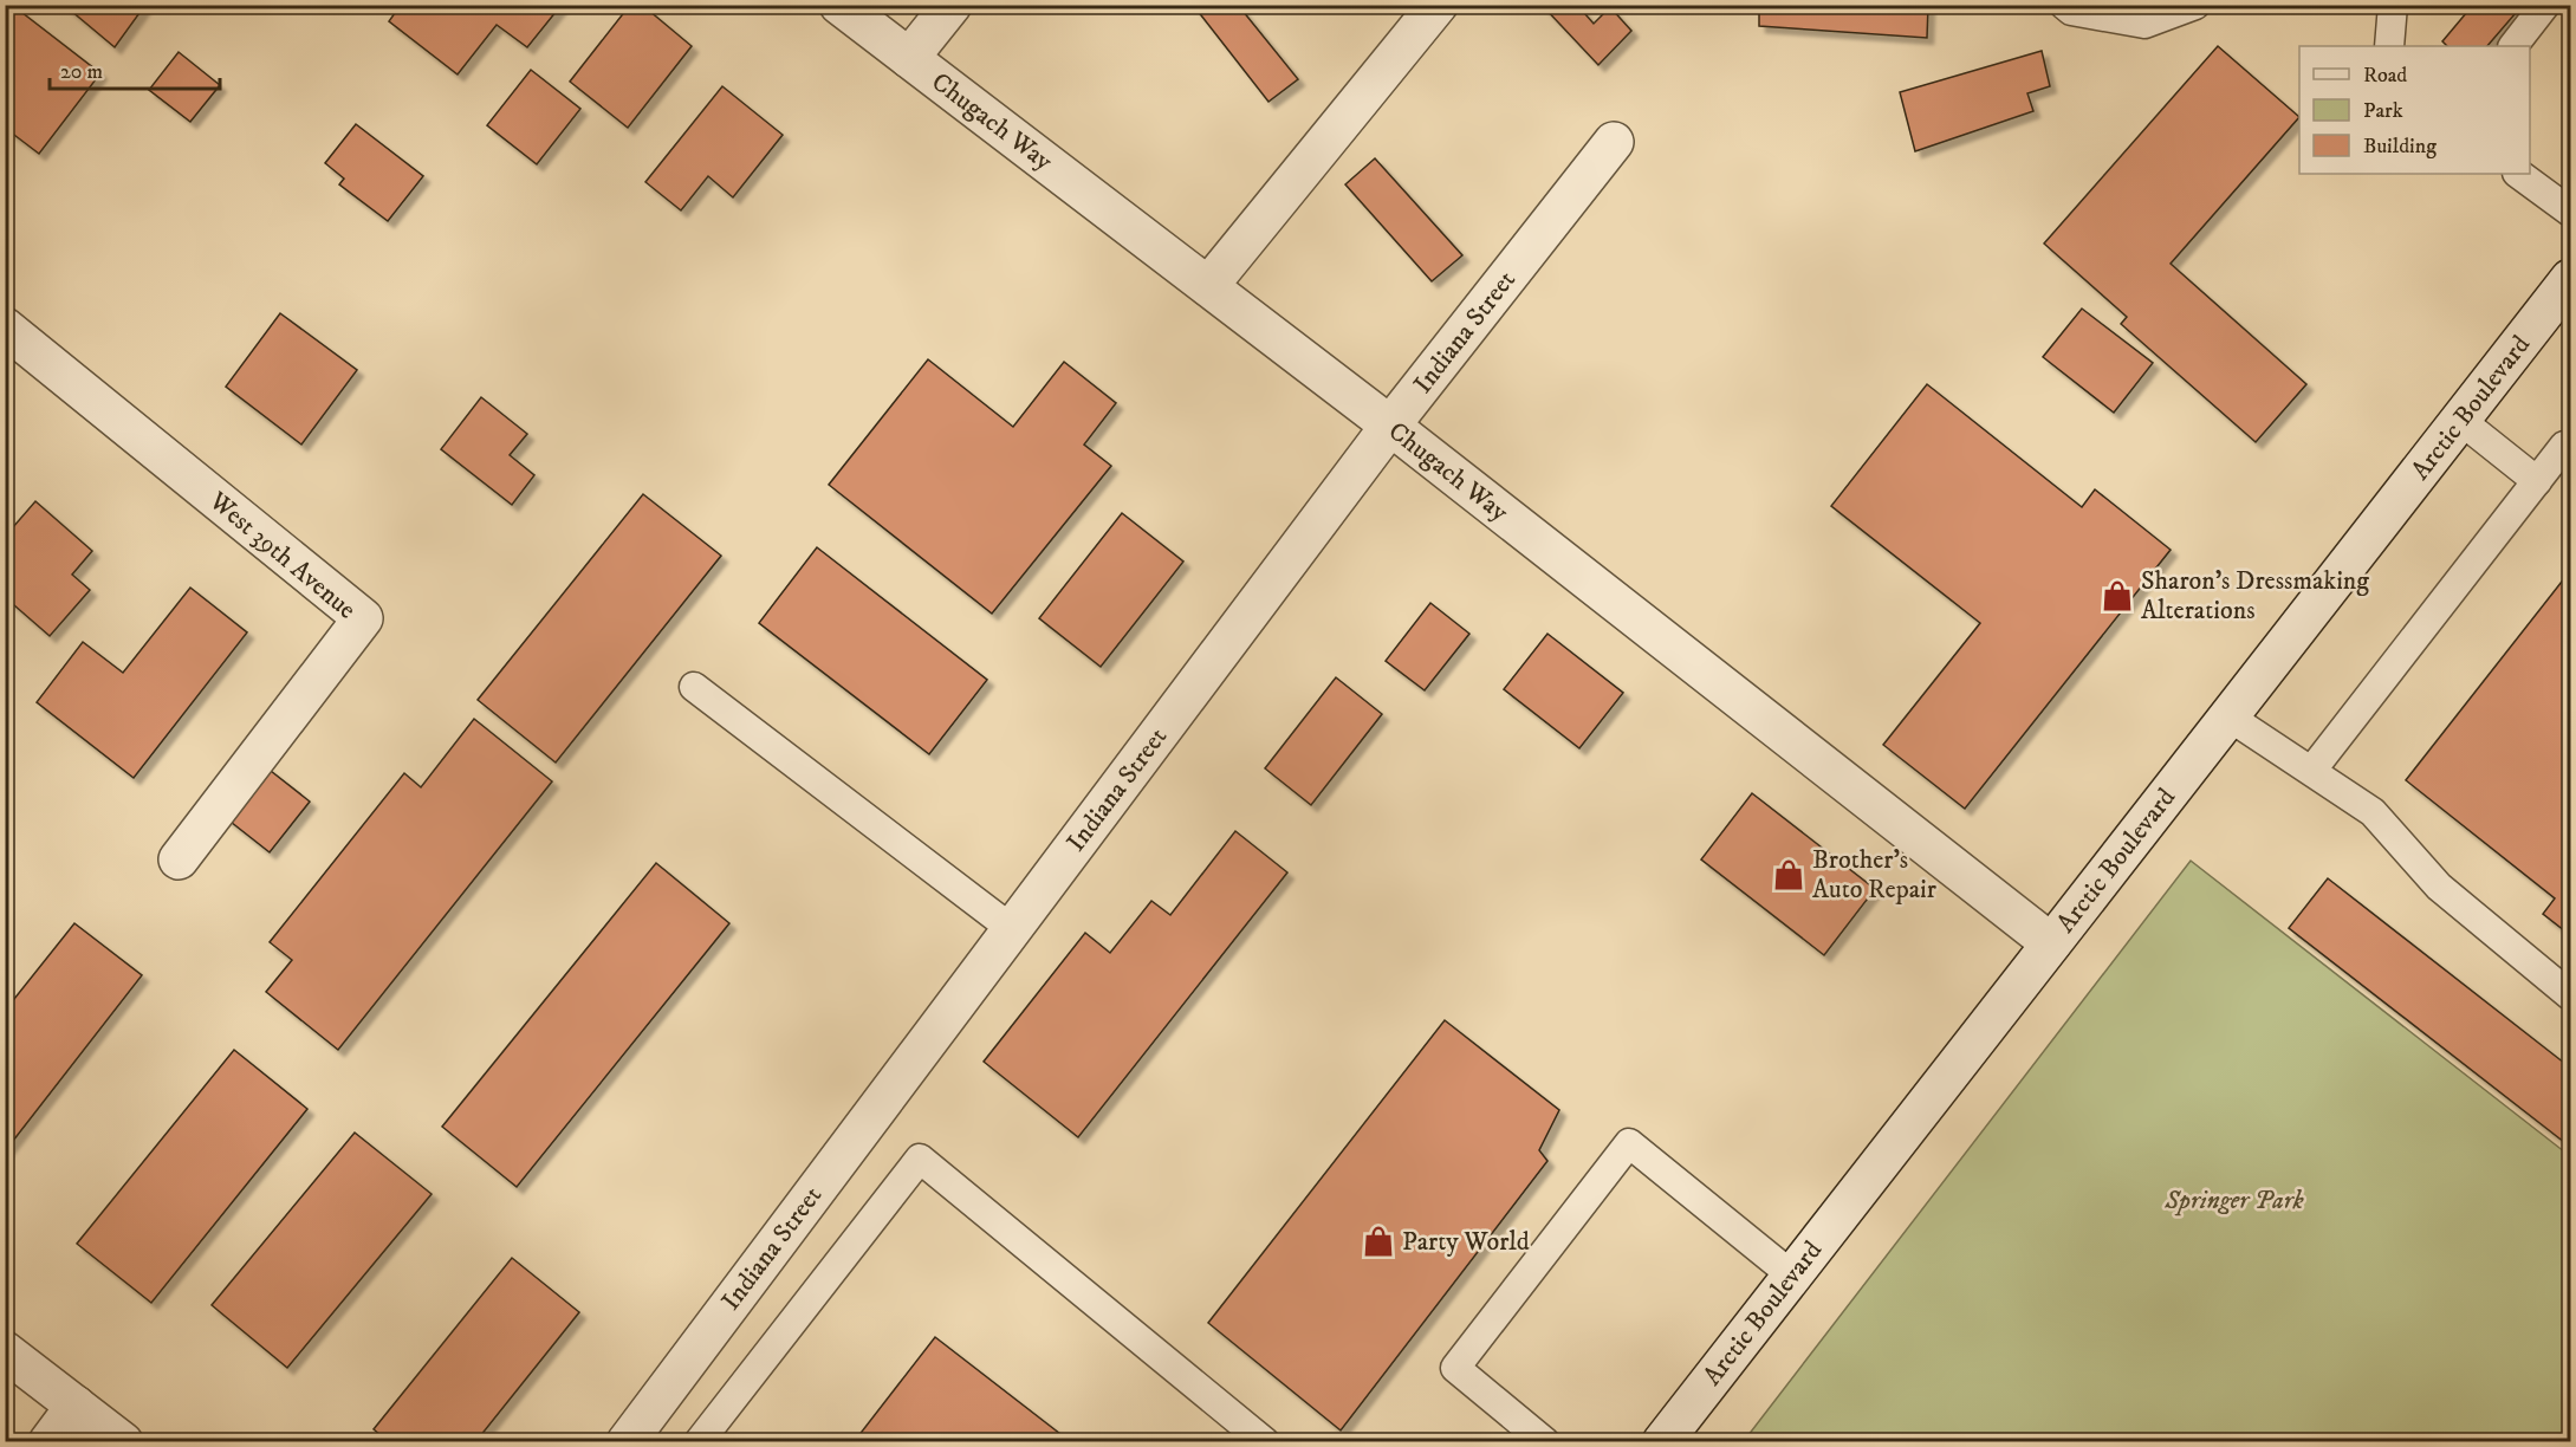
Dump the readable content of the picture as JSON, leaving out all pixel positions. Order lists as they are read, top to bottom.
{
  "streets": {
    "street": [
      "Chugach Way",
      "Indiana Street",
      "Arctic Boulevard",
      "West 39th Avenue"
    ]
  },
  "crossings": [
    ["Chugach Way", "Indiana Street"],
    ["Chugach Way", "Arctic Boulevard"]
  ],
  "parks": ["Springer Park"],
  "places": {
    "shop": ["Sharon's Dressmaking Alterations", "Brother's Auto Repair", "Party World"]
  },
  "legend": ["Road", "Park", "Building"],
  "scale_bar": "20 m"
}
